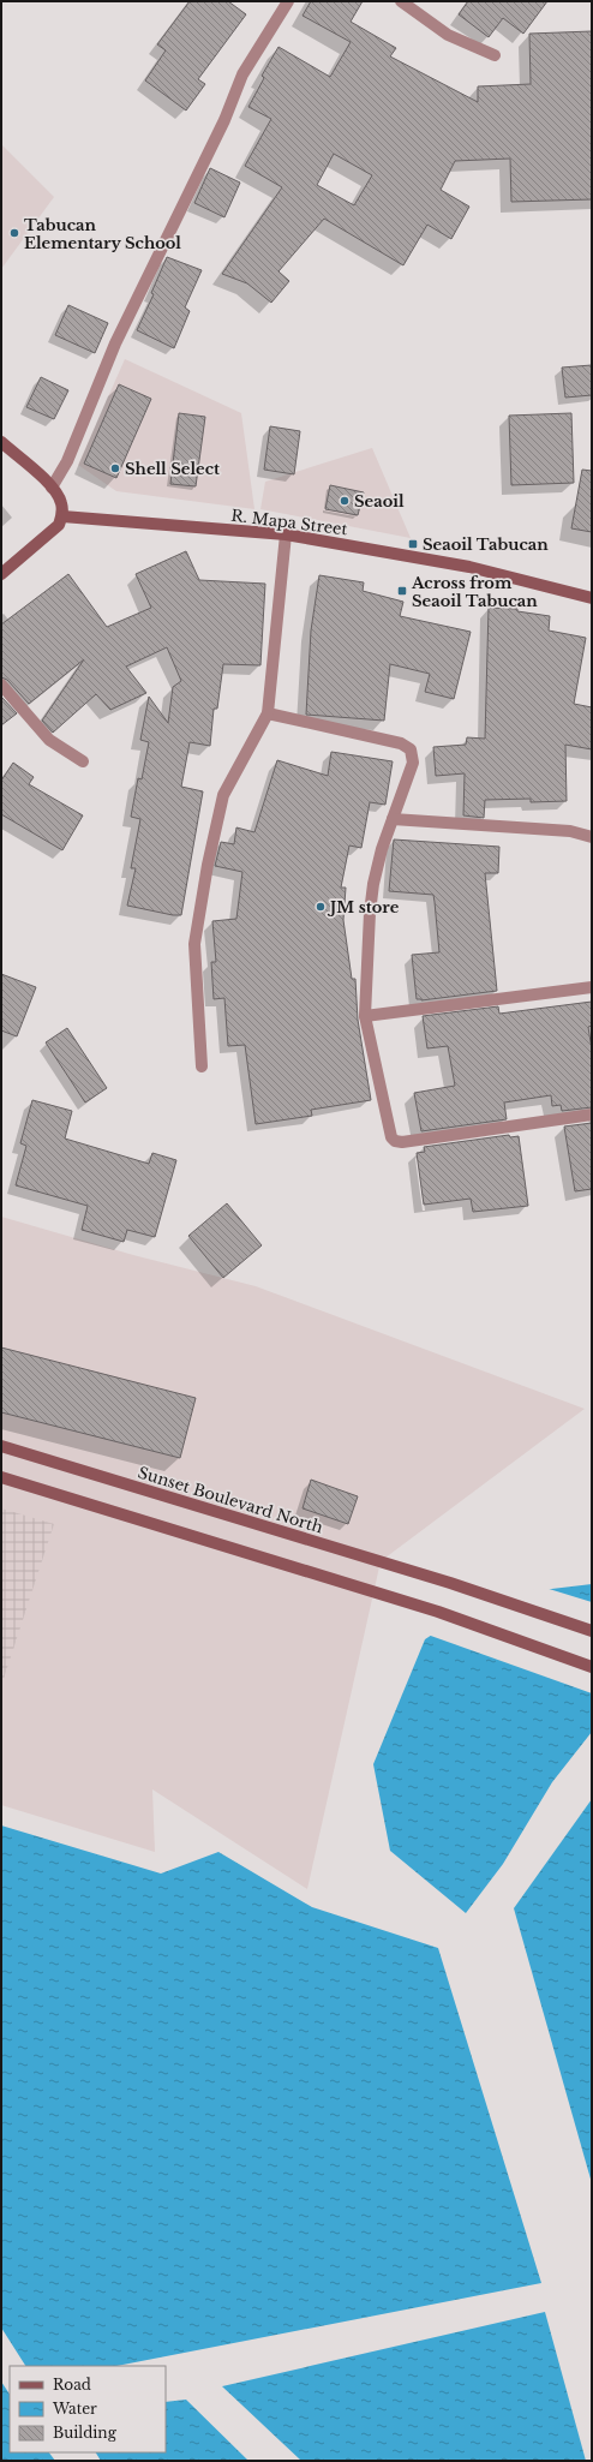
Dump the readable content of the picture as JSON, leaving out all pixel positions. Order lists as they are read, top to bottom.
{
  "streets": {
    "main road": ["R. Mapa Street", "Sunset Boulevard North"]
  },
  "places": {
    "other": [
      "Tabucan Elementary School",
      "Shell Select",
      "Seaoil",
      "JM store"
    ],
    "transit": ["Seaoil Tabucan", "Across from Seaoil Tabucan"]
  },
  "legend": ["Road", "Water", "Building"]
}
